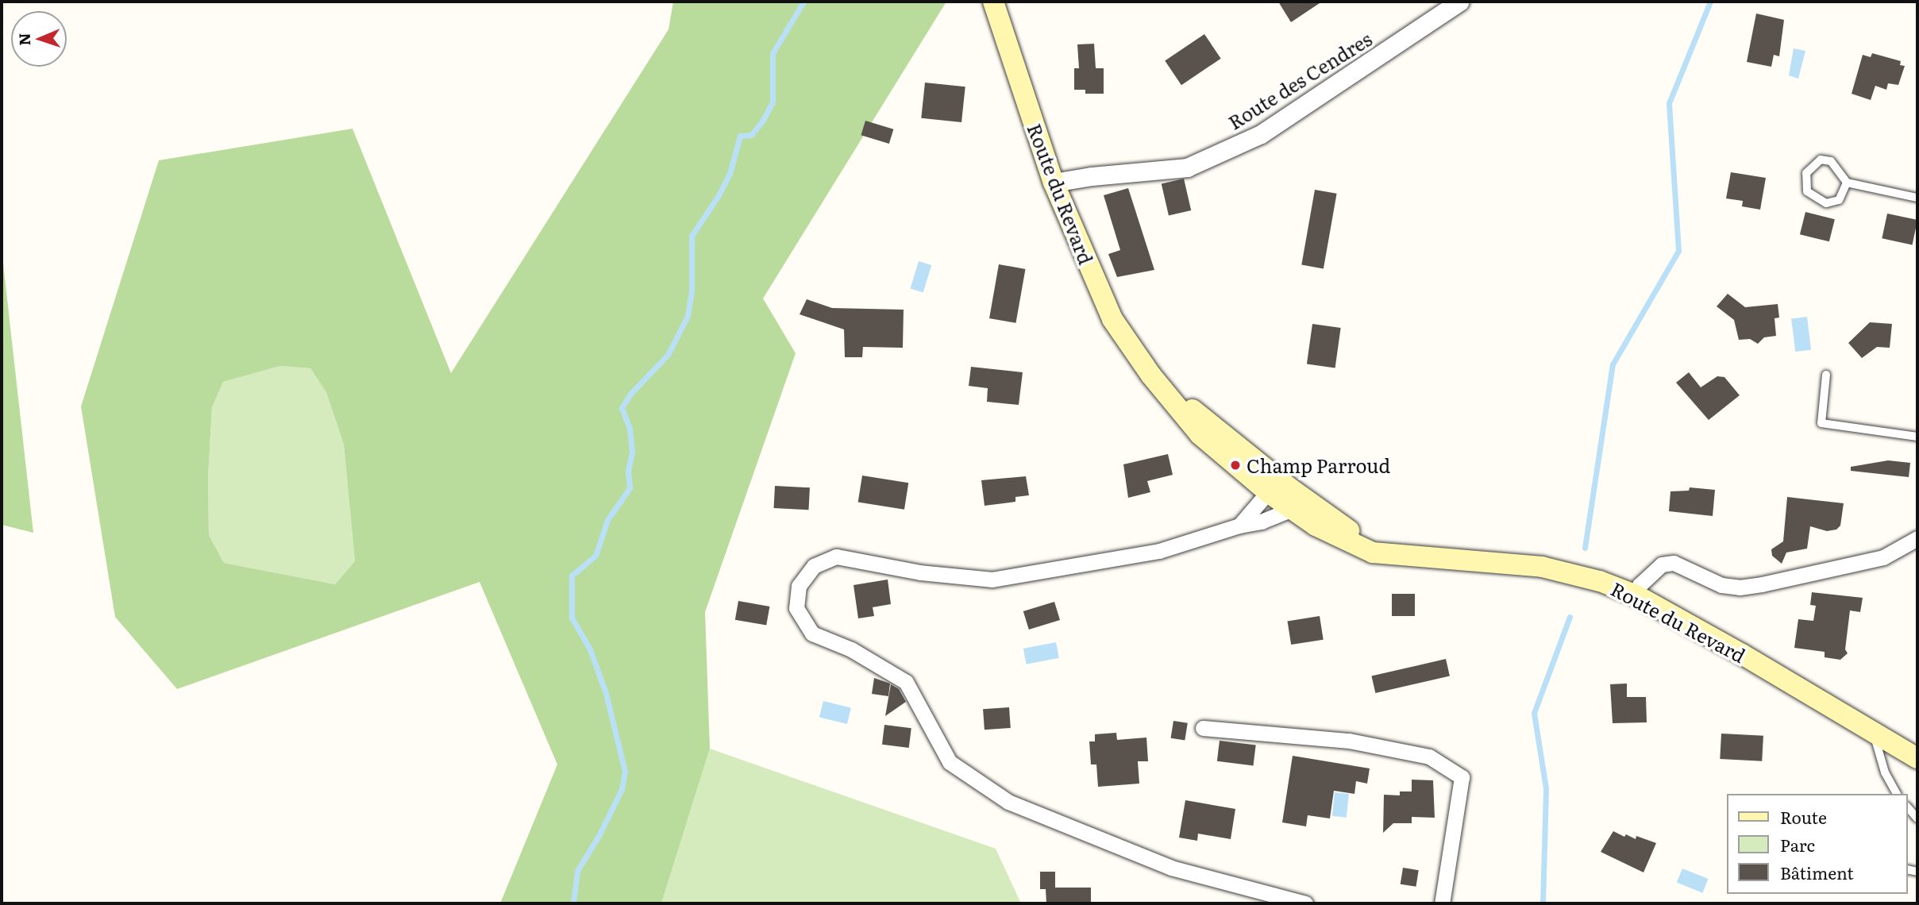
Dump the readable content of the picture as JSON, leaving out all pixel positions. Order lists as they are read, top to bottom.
{
  "streets": {
    "main road": ["Route du Revard"],
    "street": ["Route des Cendres"]
  },
  "crossings": [
    ["Route des Cendres", "Route du Revard"]
  ],
  "places": ["Champ Parroud"],
  "legend": ["Route", "Parc", "Bâtiment"],
  "north": "left"
}
